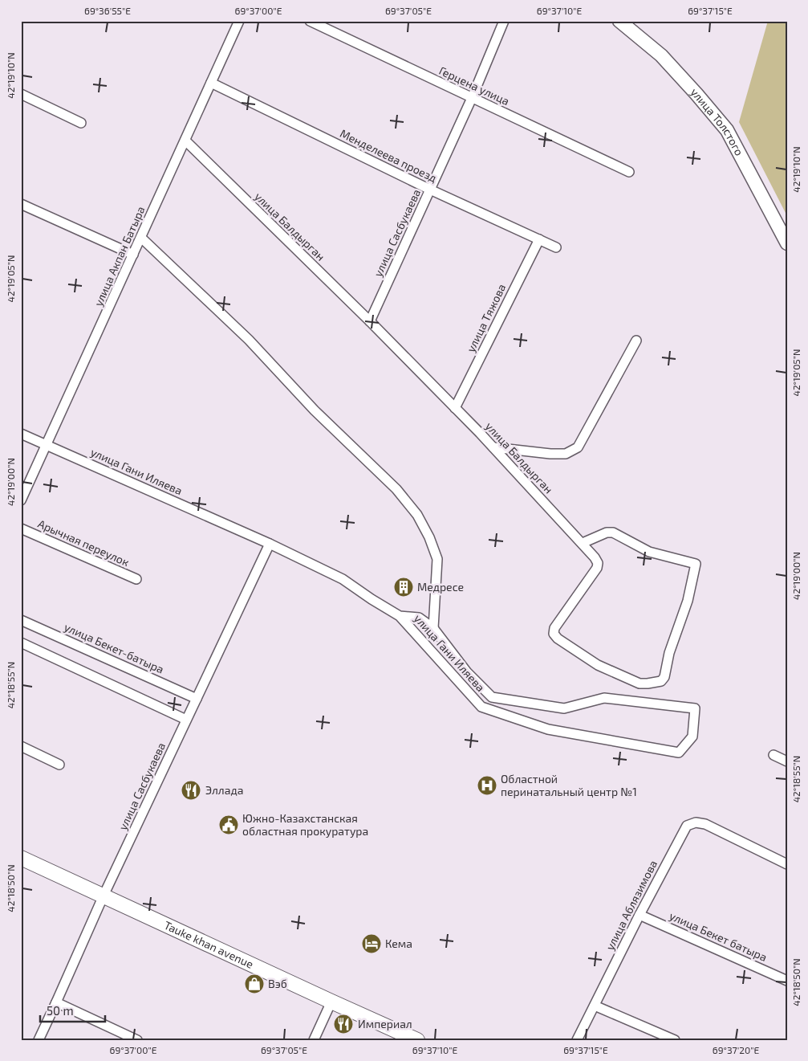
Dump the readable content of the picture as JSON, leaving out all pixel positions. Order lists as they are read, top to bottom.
{
  "streets": {
    "main road": ["Tauke khan avenue"],
    "street": [
      "Герцена улица",
      "улица Толстого",
      "Менделеева проезд",
      "улица Балдырган",
      "улица Сасбукаева",
      "улица Акпан Батыра",
      "улица Тяжова",
      "улица Гани Иляева",
      "Арычная переулок",
      "улица Бекет-батыра",
      "улица Аблязимова",
      "улица Бекет батыра"
    ]
  },
  "crossings": [
    ["Герцена улица", "улица Сасбукаева"],
    ["Менделеева проезд", "улица Сасбукаева"],
    ["Менделеева проезд", "улица Акпан Батыра"],
    ["Менделеева проезд", "улица Тяжова"],
    ["улица Балдырган", "улица Сасбукаева"],
    ["улица Балдырган", "улица Акпан Батыра"],
    ["улица Балдырган", "улица Тяжова"],
    ["улица Сасбукаева", "улица Гани Иляева"],
    ["улица Сасбукаева", "улица Бекет-батыра"],
    ["улица Сасбукаева", "Tauke khan avenue"],
    ["улица Акпан Батыра", "улица Гани Иляева"],
    ["улица Аблязимова", "улица Бекет батыра"]
  ],
  "places": {
    "building": ["Медресе"],
    "hospital": ["Областной перинатальный центр №1"],
    "restaurant": ["Эллада", "Империал"],
    "public building": ["Южно-Казахстанская областная прокуратура"],
    "hotel": ["Кема"],
    "shop": ["Вэб"]
  },
  "scale_bar": "50 m",
  "coordinates": [
    "69°36'55\"E",
    "69°37'00\"E",
    "69°37'05\"E",
    "69°37'10\"E",
    "69°37'15\"E",
    "42°19'10\"N",
    "42°19'05\"N",
    "42°19'00\"N",
    "42°18'55\"N",
    "42°18'50\"N",
    "69°37'20\"E"
  ]
}
